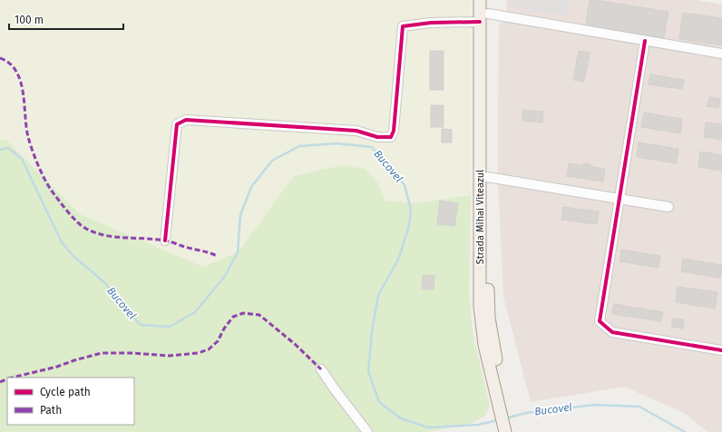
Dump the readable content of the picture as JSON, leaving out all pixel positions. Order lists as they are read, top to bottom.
{
  "streets": {
    "main road": ["Strada Mihai Viteazul"]
  },
  "water": ["Bucovel"],
  "legend": ["Cycle path", "Path"],
  "scale_bar": "100 m"
}
